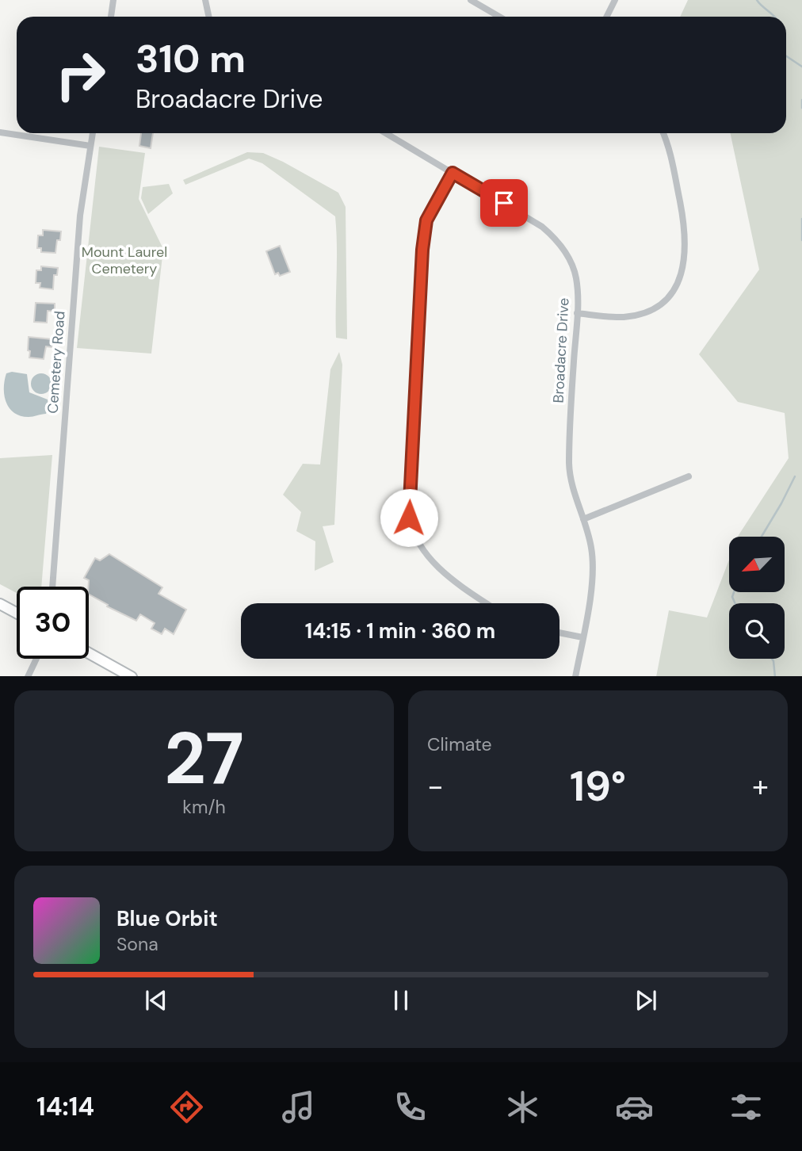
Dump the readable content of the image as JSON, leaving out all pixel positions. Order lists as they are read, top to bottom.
{
  "streets": {
    "street": ["Broadacre Drive", "Cemetery Road"]
  },
  "parks": ["Mount Laurel Cemetery"],
  "north": "bottom left",
  "page": {
    "turn": ["310 m", "Broadacre Drive"],
    "limit": "30",
    "trip": "14:15 · 1 min · 360 m",
    "tile": [
      ["27", "km/h"],
      "Climate"
    ],
    "heat": ["−", "19°", "+"],
    "song": ["Blue Orbit", "Sona"],
    "tabs": "14:14"
  }
}
